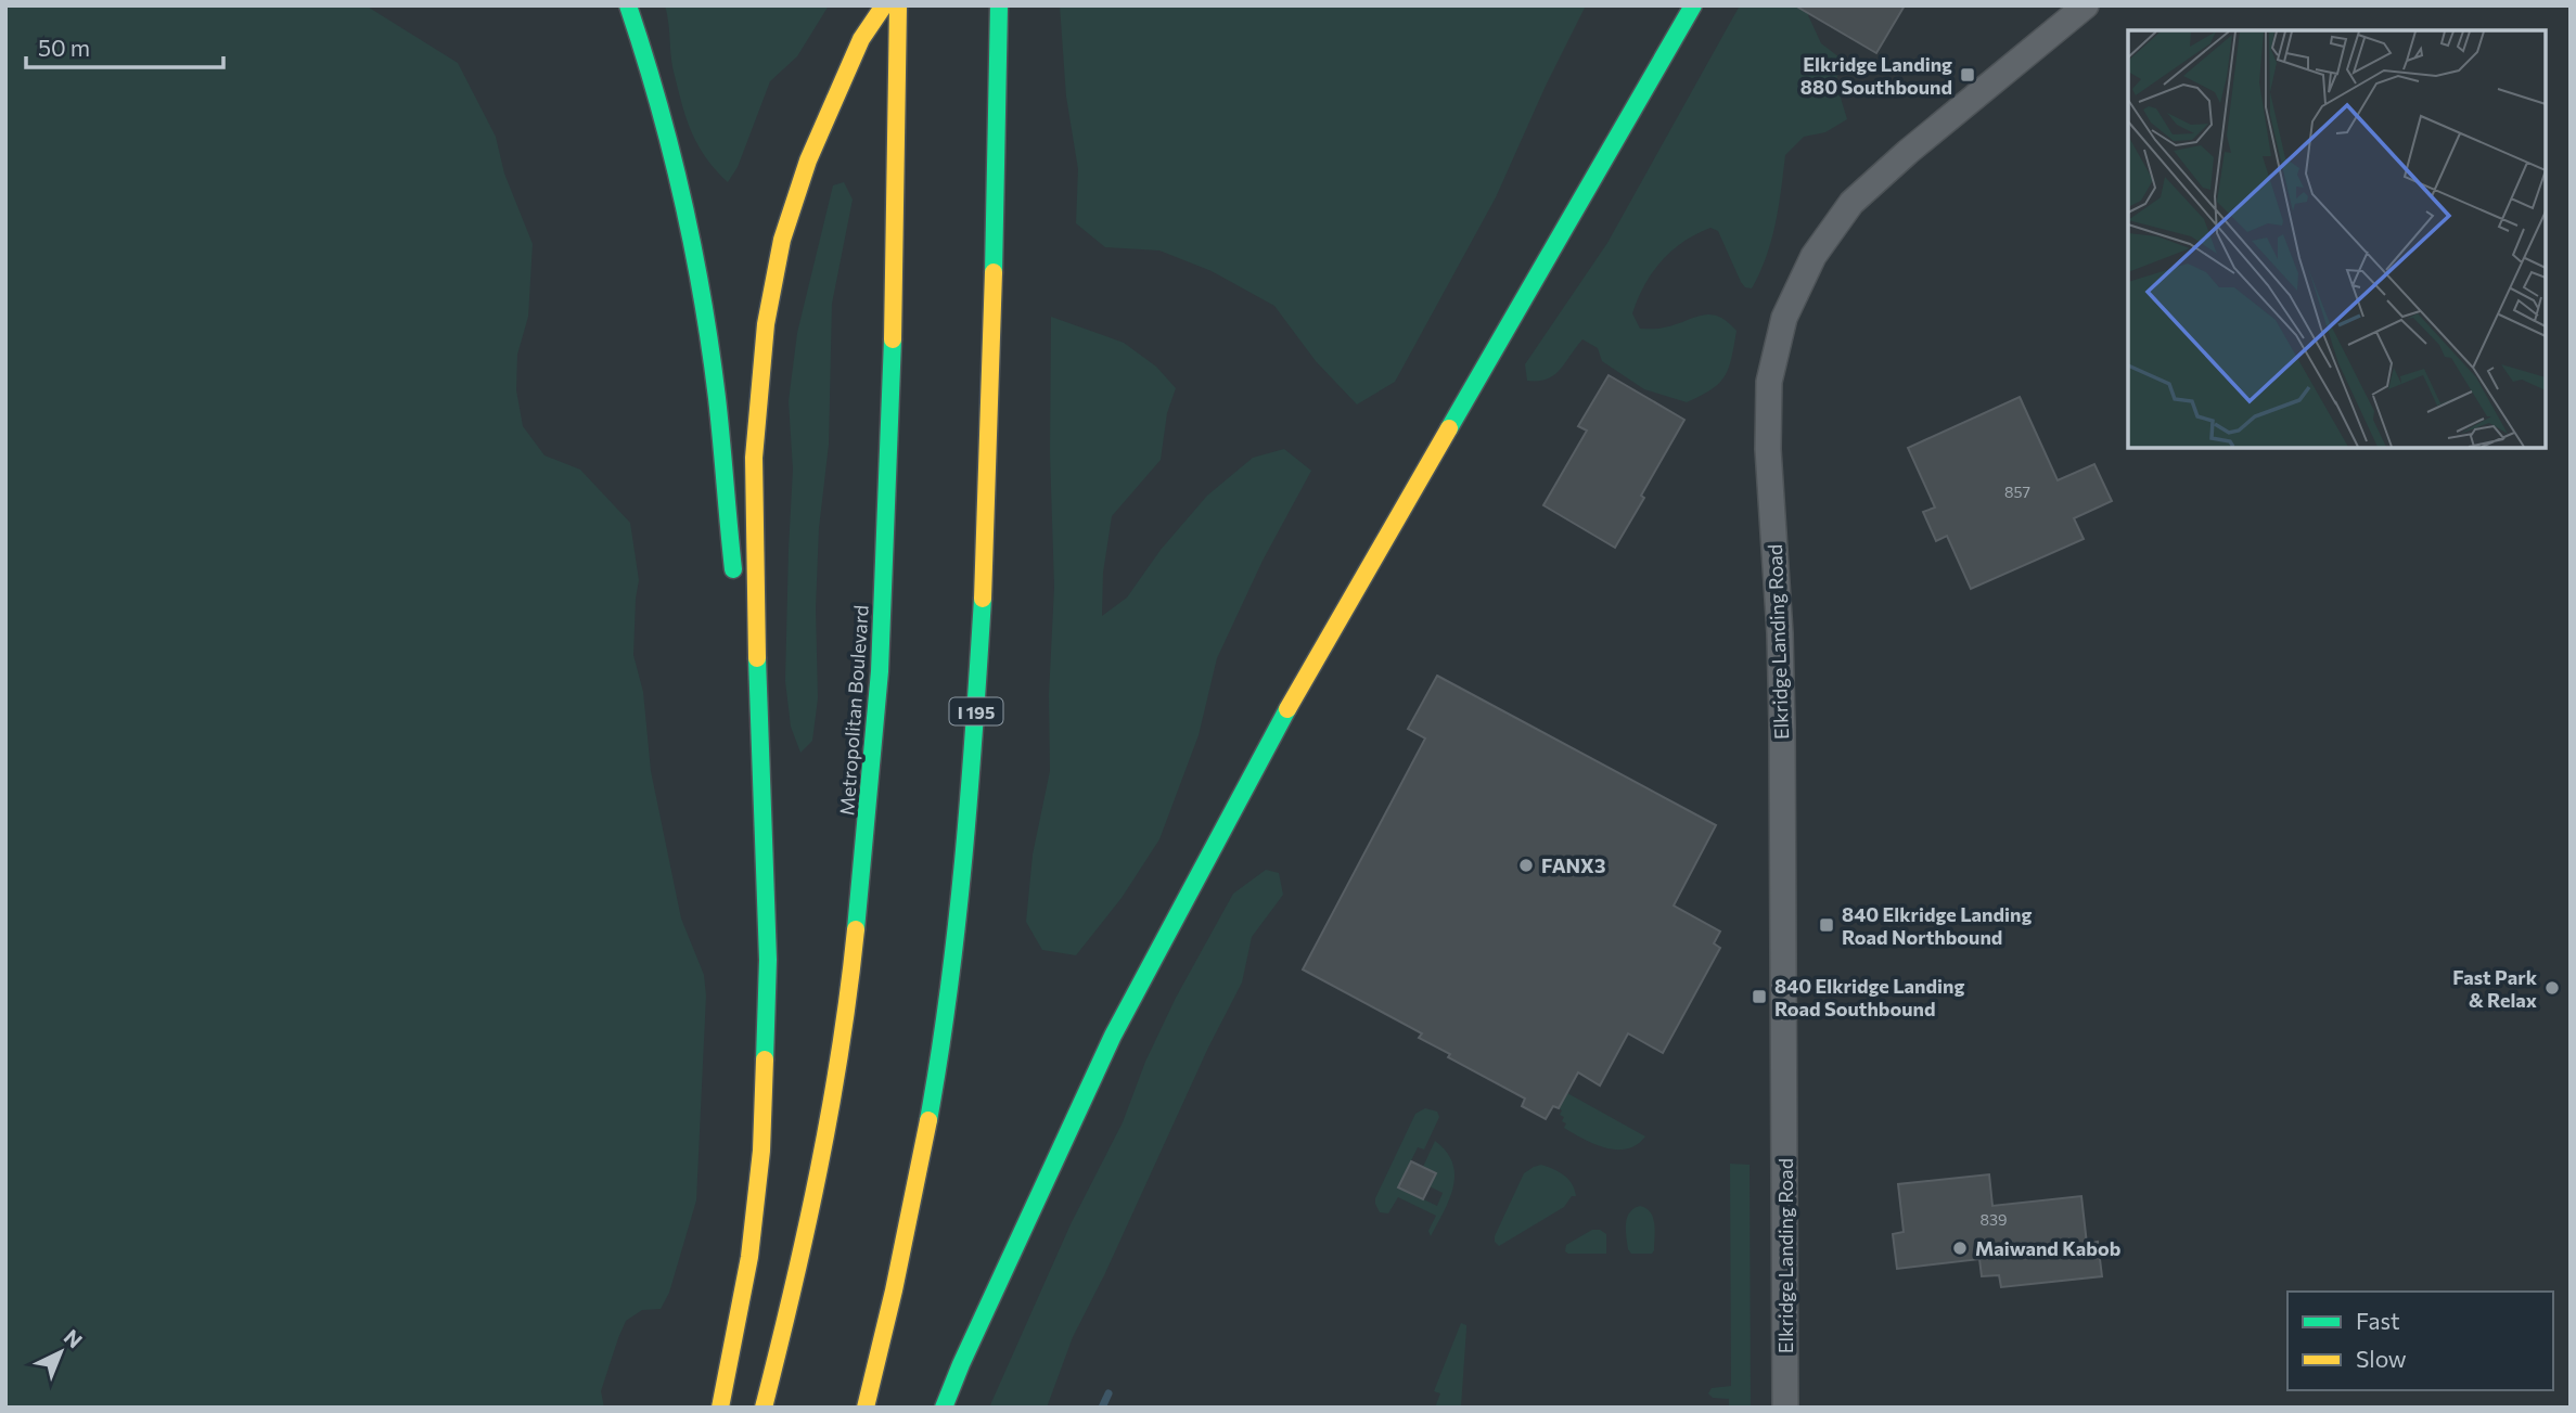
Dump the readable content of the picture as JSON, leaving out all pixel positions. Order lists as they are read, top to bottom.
{
  "streets": {
    "highway": ["Metropolitan Boulevard", "I 195"],
    "street": ["Elkridge Landing Road"]
  },
  "places": {
    "transit": ["Elkridge Landing 880 Southbound", "840 Elkridge Landing Road Northbound", "840 Elkridge Landing Road Southbound"],
    "other": ["FANX3", "Fast Park & Relax", "Maiwand Kabob"]
  },
  "house_numbers": ["857", "839"],
  "legend": ["Fast", "Slow"],
  "scale_bar": "50 m",
  "north": "top right"
}
